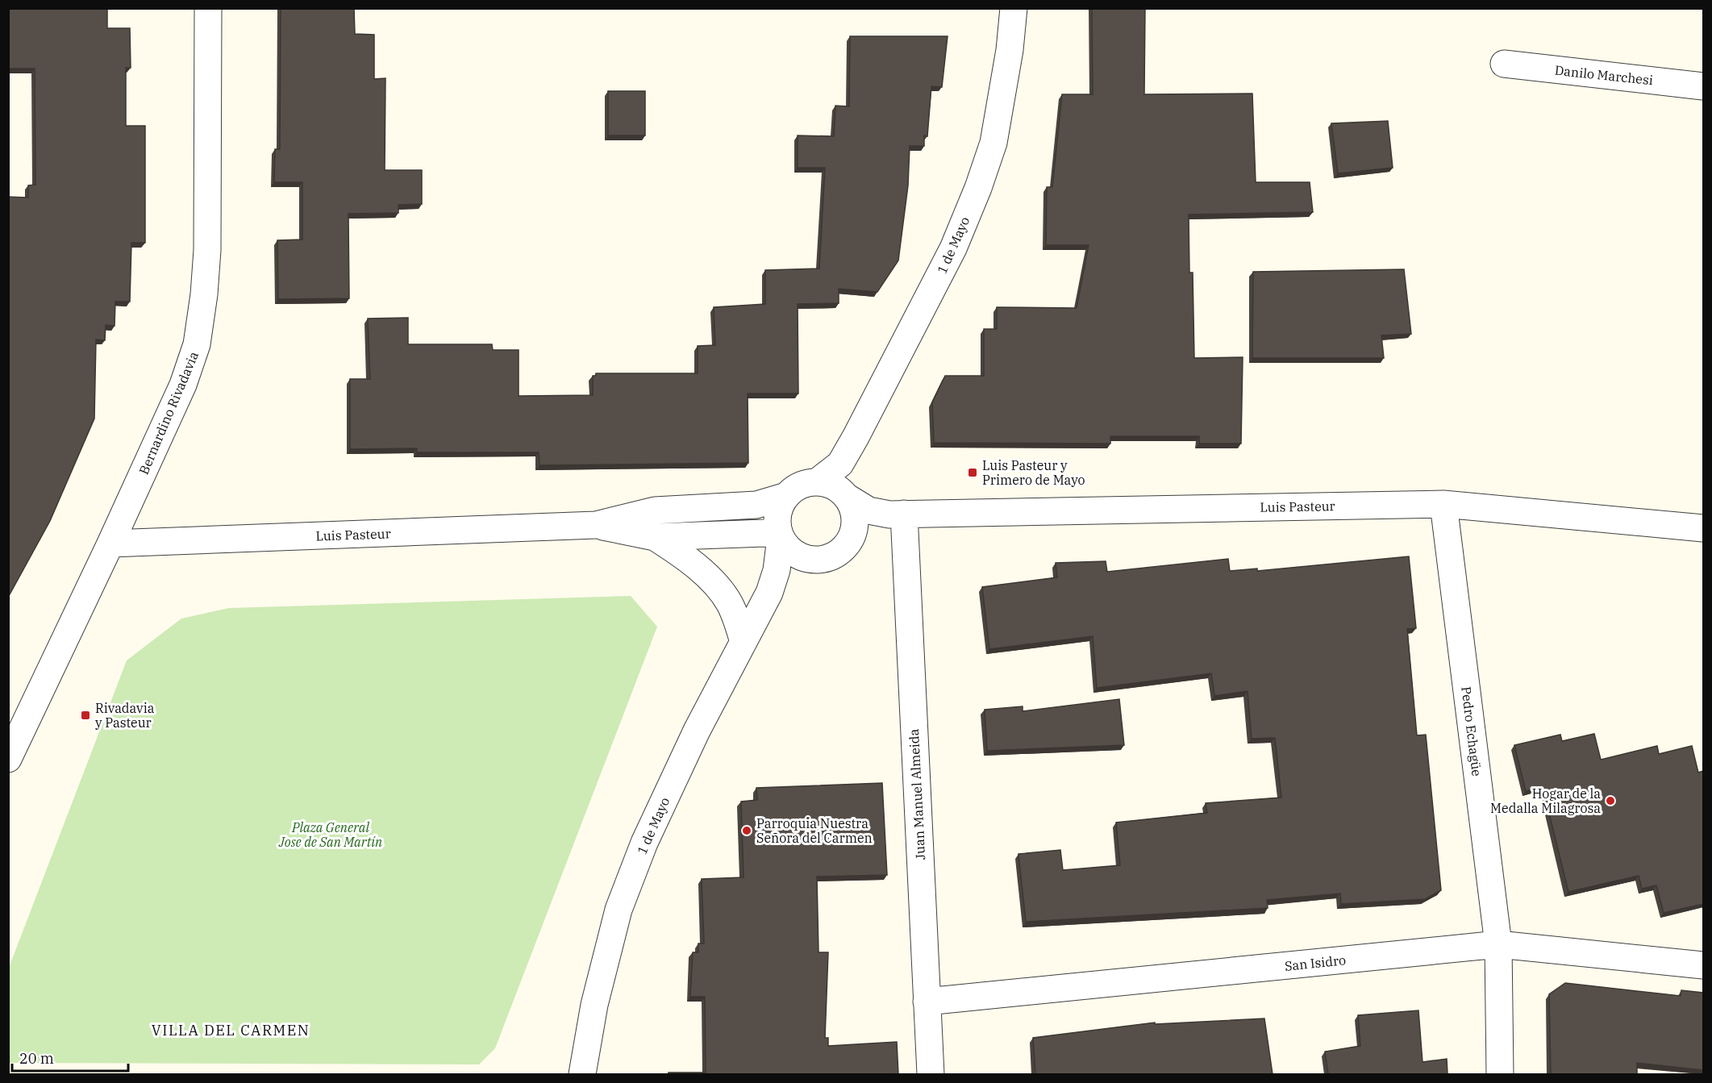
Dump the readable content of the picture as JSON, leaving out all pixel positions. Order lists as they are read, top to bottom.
{
  "streets": {
    "street": [
      "Danilo Marchesi",
      "1 de Mayo",
      "Bernardino Rivadavia",
      "Luis Pasteur",
      "Pedro Echagüe",
      "Juan Manuel Almeida",
      "San Isidro"
    ]
  },
  "crossings": [
    ["1 de Mayo", "Luis Pasteur"],
    ["Bernardino Rivadavia", "Luis Pasteur"],
    ["Luis Pasteur", "Pedro Echagüe"],
    ["Luis Pasteur", "Juan Manuel Almeida"],
    ["Pedro Echagüe", "San Isidro"],
    ["Juan Manuel Almeida", "San Isidro"]
  ],
  "districts": ["VILLA DEL CARMEN"],
  "parks": ["Plaza General Jose de San Martín"],
  "places": {
    "transit": ["Luis Pasteur y Primero de Mayo", "Rivadavia y Pasteur"],
    "other": ["Hogar de la Medalla Milagrosa", "Parroquia Nuestra Señora del Carmen"]
  },
  "scale_bar": "20 m"
}
